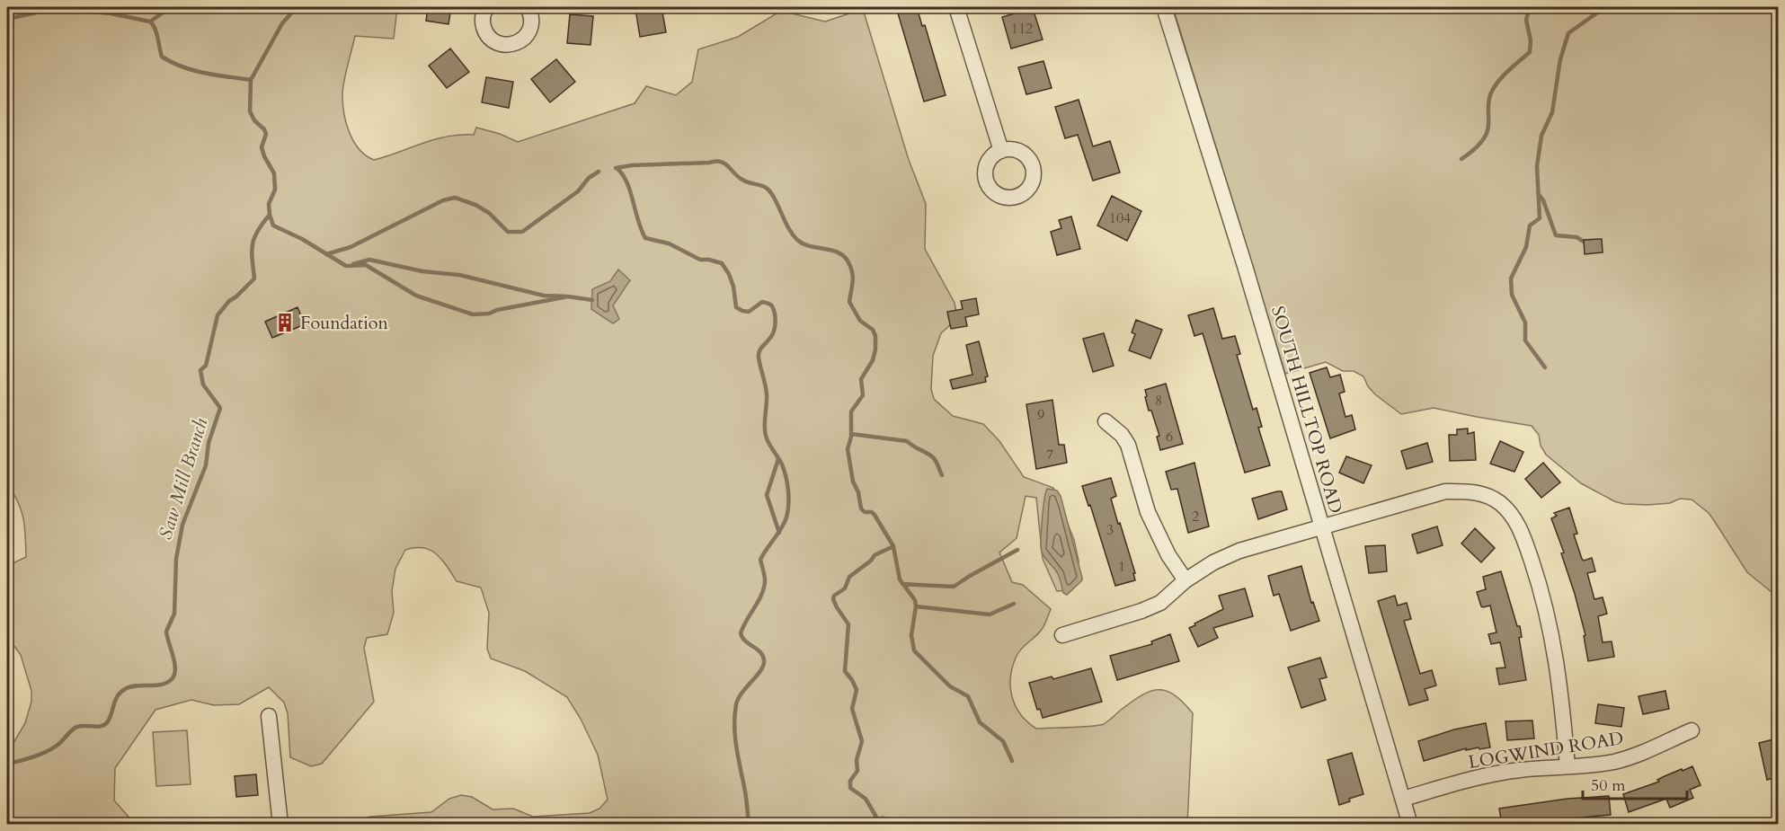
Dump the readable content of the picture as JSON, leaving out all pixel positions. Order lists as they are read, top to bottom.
{
  "streets": {
    "street": ["SOUTH HILLTOP ROAD", "LOGWIND ROAD"]
  },
  "crossings": [
    ["SOUTH HILLTOP ROAD", "LOGWIND ROAD"]
  ],
  "water": ["Saw Mill Branch"],
  "places": {
    "building": ["Foundation"]
  },
  "house_numbers": [
    "112",
    "104",
    "8",
    "9",
    "6",
    "7",
    "2",
    "3",
    "1"
  ],
  "scale_bar": "50 m"
}
